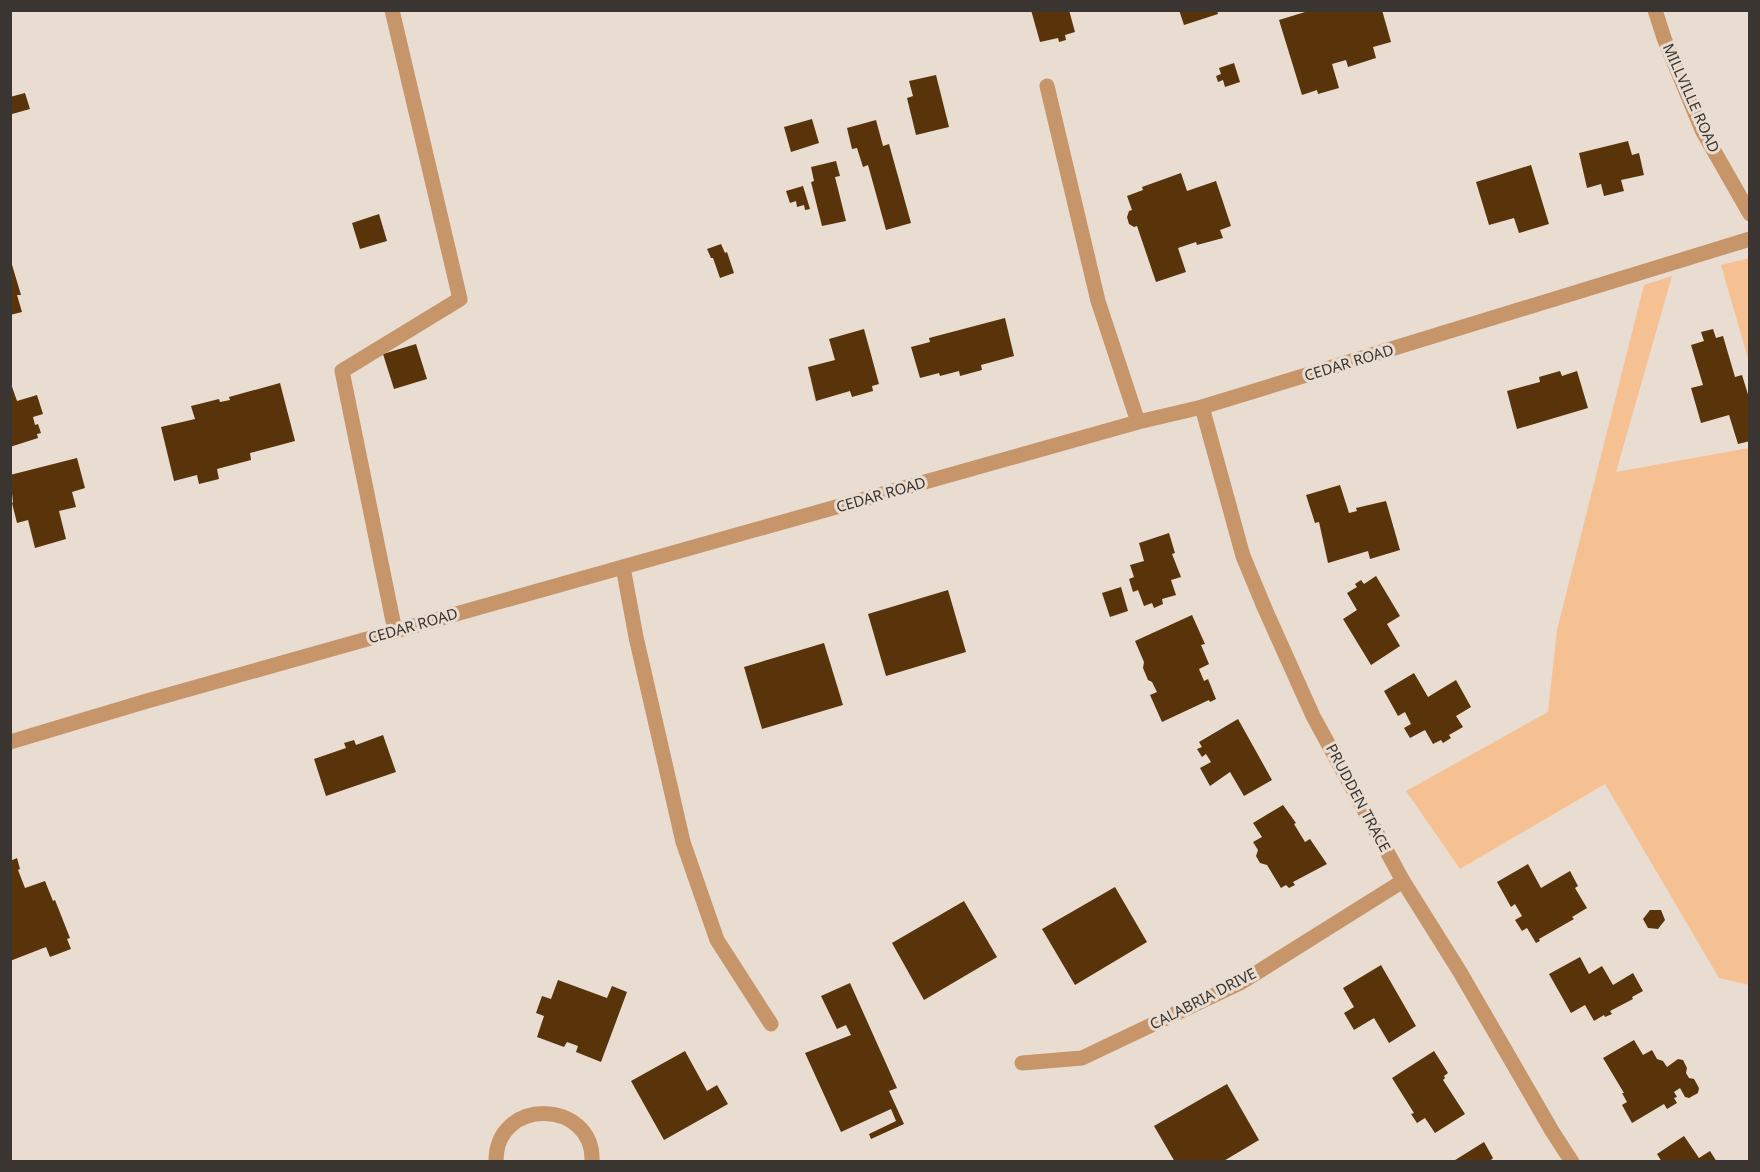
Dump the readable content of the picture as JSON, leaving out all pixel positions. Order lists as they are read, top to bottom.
{
  "streets": {
    "street": [
      "MILLVILLE ROAD",
      "CEDAR ROAD",
      "PRUDDEN TRACE",
      "CALABRIA DRIVE"
    ]
  },
  "crossings": [
    ["CEDAR ROAD", "PRUDDEN TRACE"],
    ["PRUDDEN TRACE", "CALABRIA DRIVE"]
  ]
}
